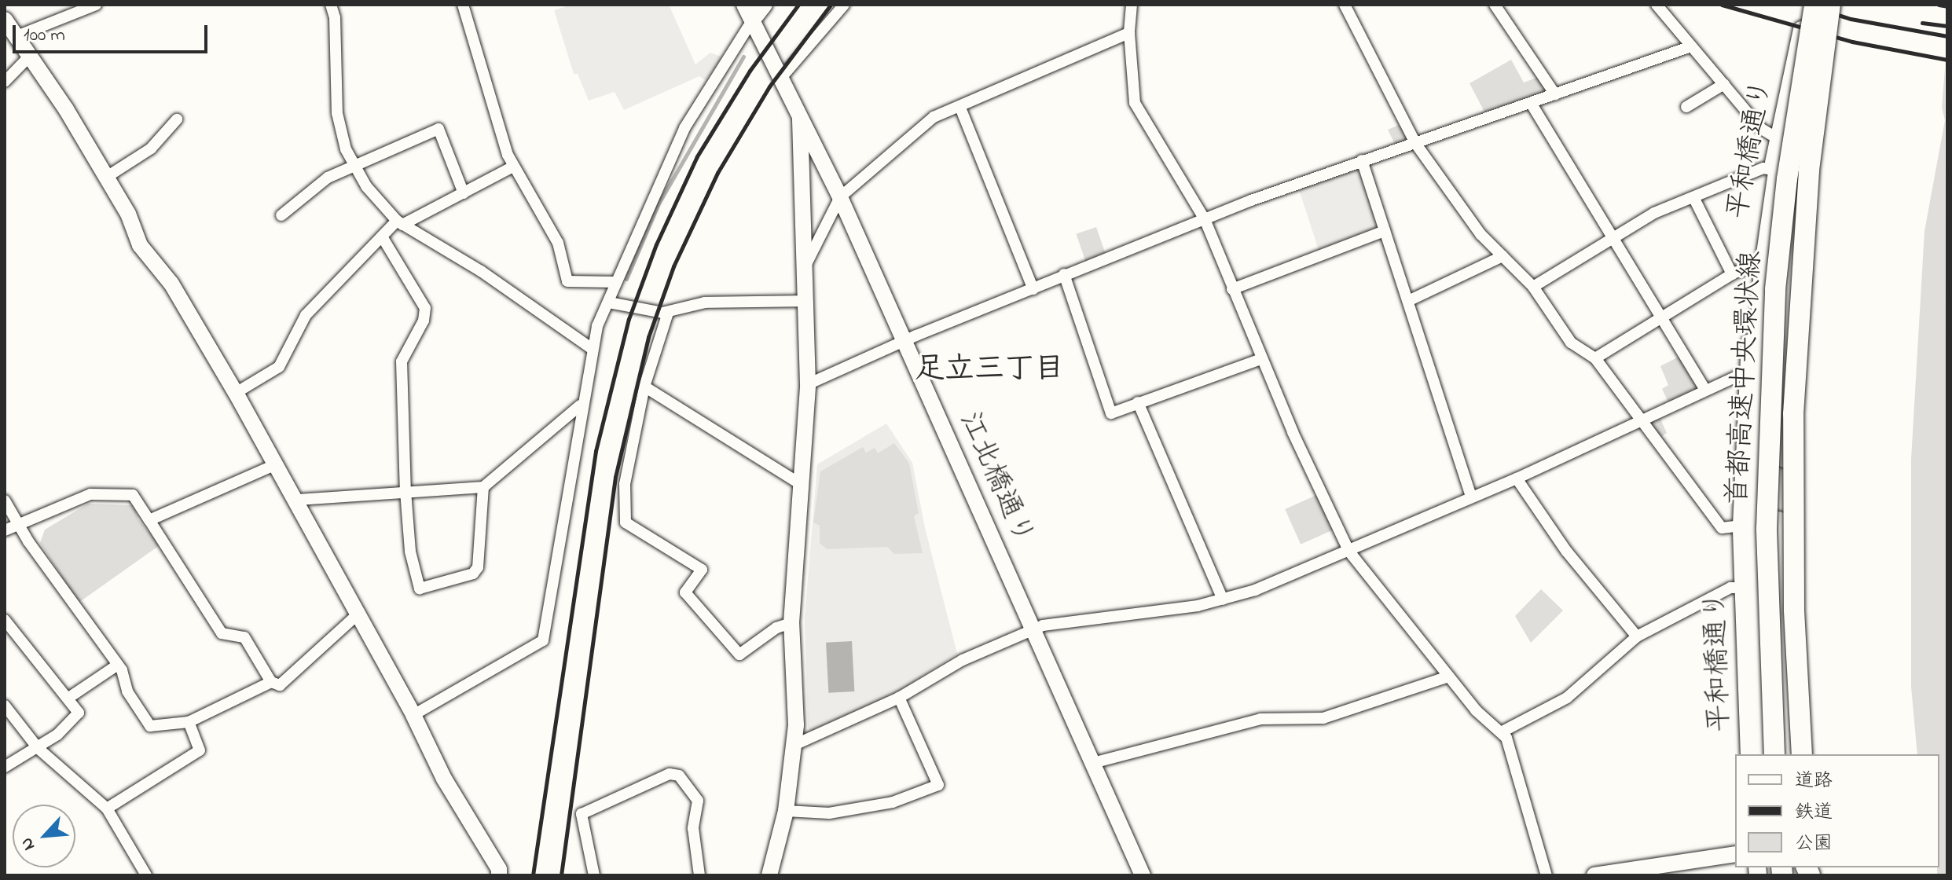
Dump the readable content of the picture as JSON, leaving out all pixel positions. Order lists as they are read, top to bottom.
{
  "streets": {
    "highway": ["首都高速中央環状線"],
    "main road": ["平和橋通り"],
    "street": ["江北橋通り"]
  },
  "districts": ["足立三丁目"],
  "legend": ["道路", "鉄道", "公園"],
  "scale_bar": "100 m",
  "north": "bottom left"
}
